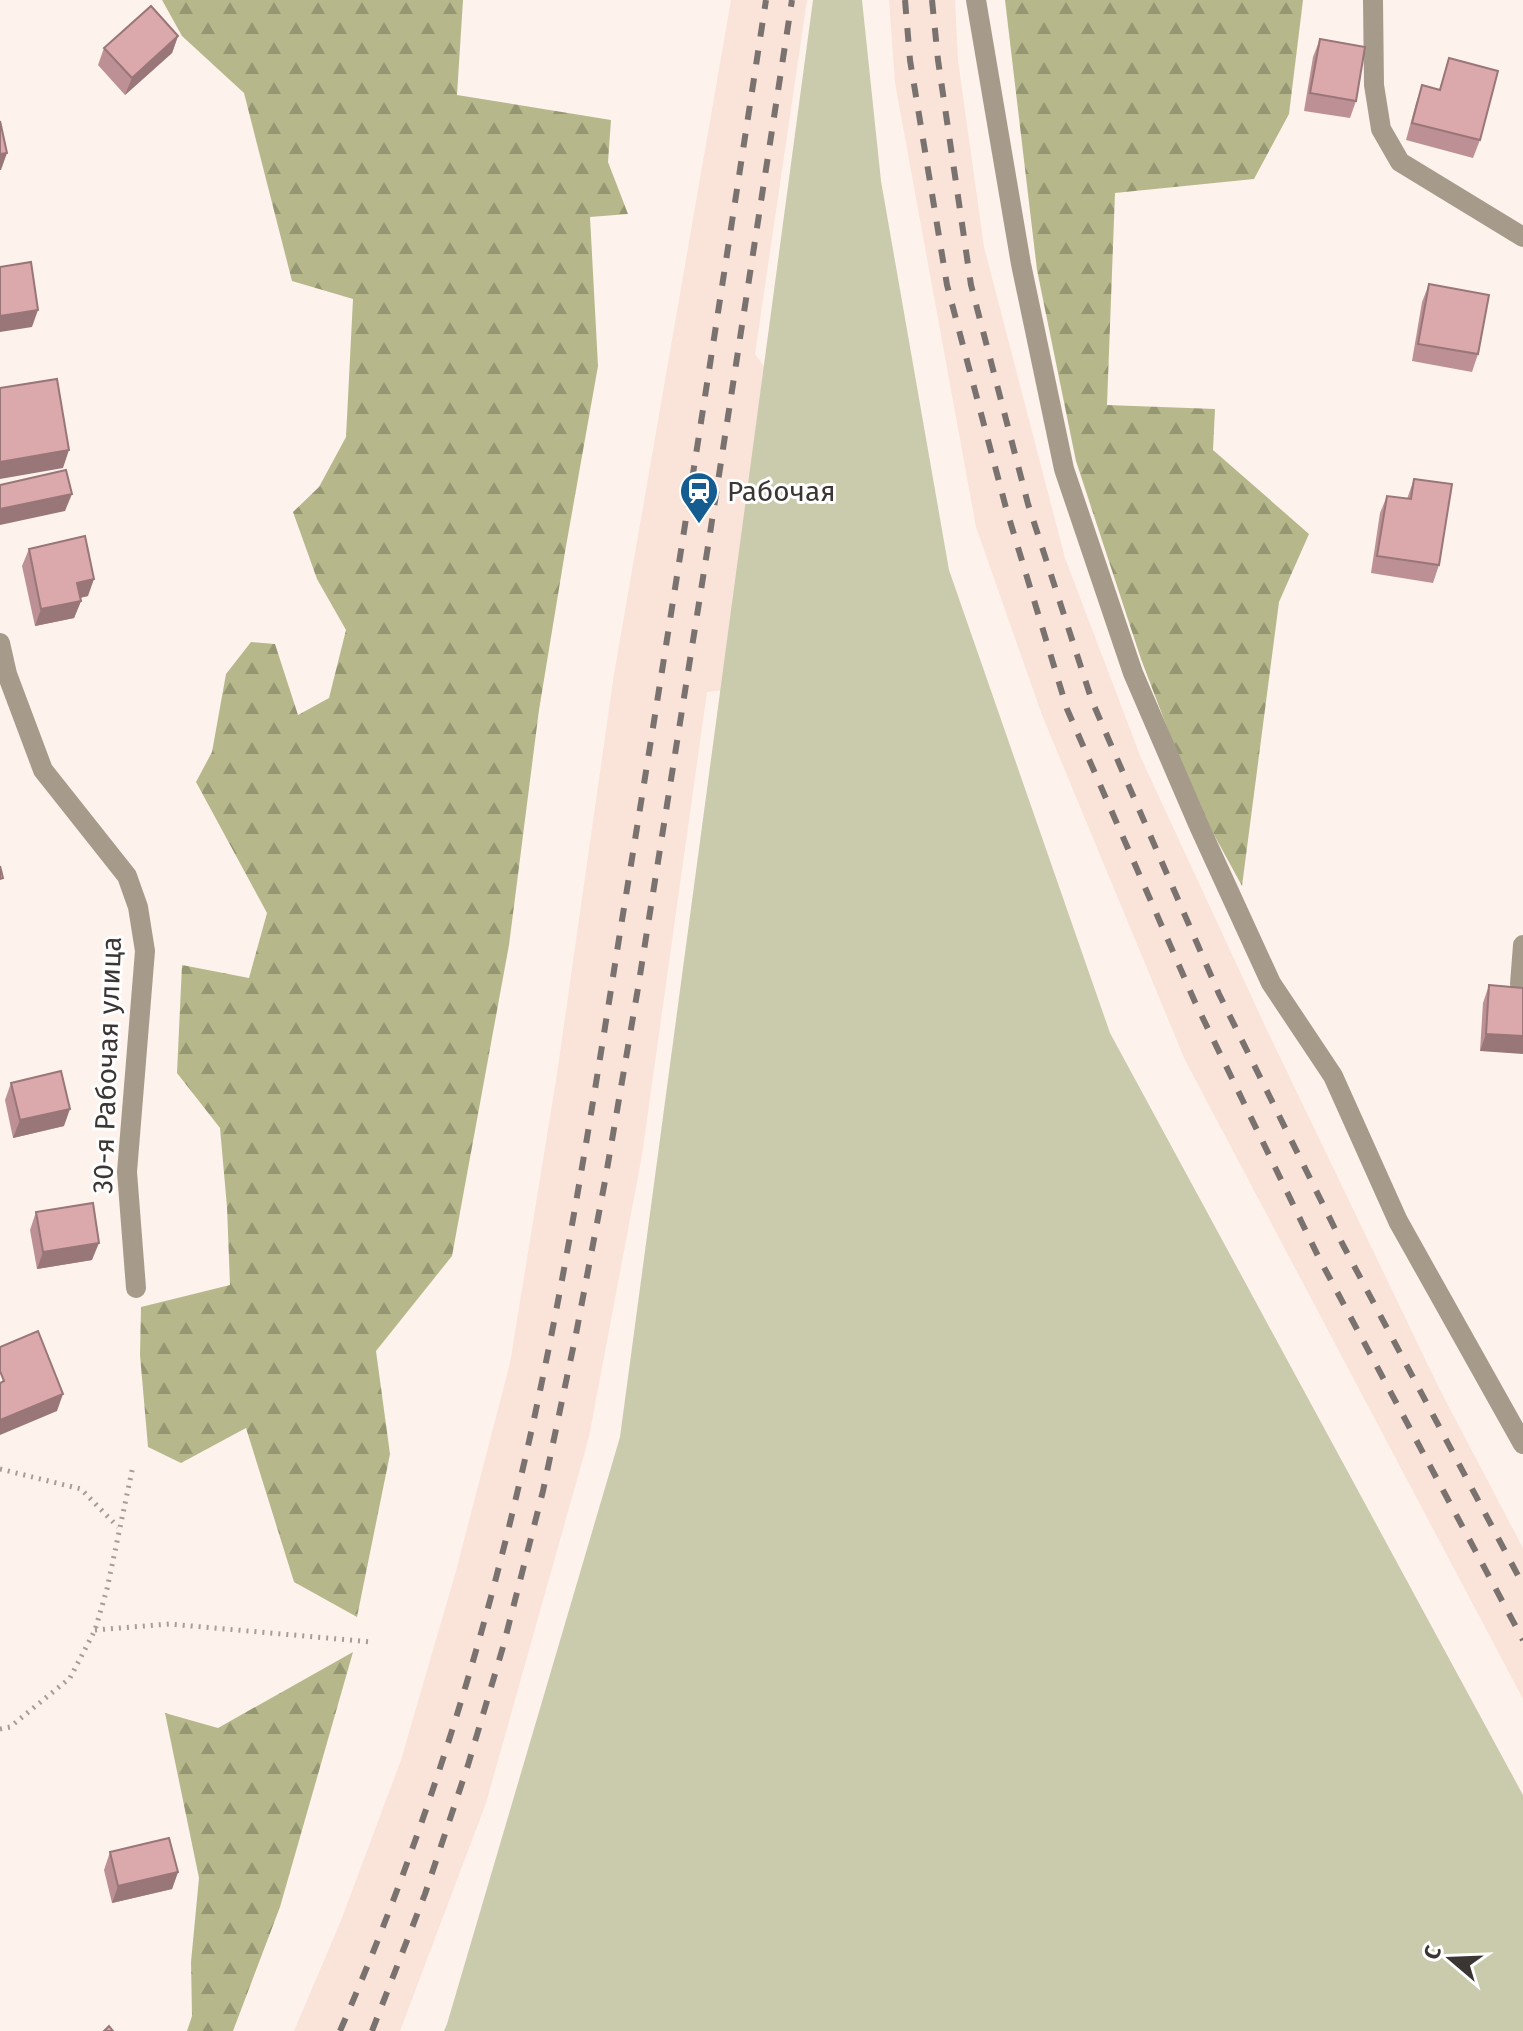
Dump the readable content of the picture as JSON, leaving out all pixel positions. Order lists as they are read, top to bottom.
{
  "streets": {
    "street": ["30-я Рабочая улица"]
  },
  "places": {
    "station": ["Рабочая"]
  },
  "north": "left"
}
